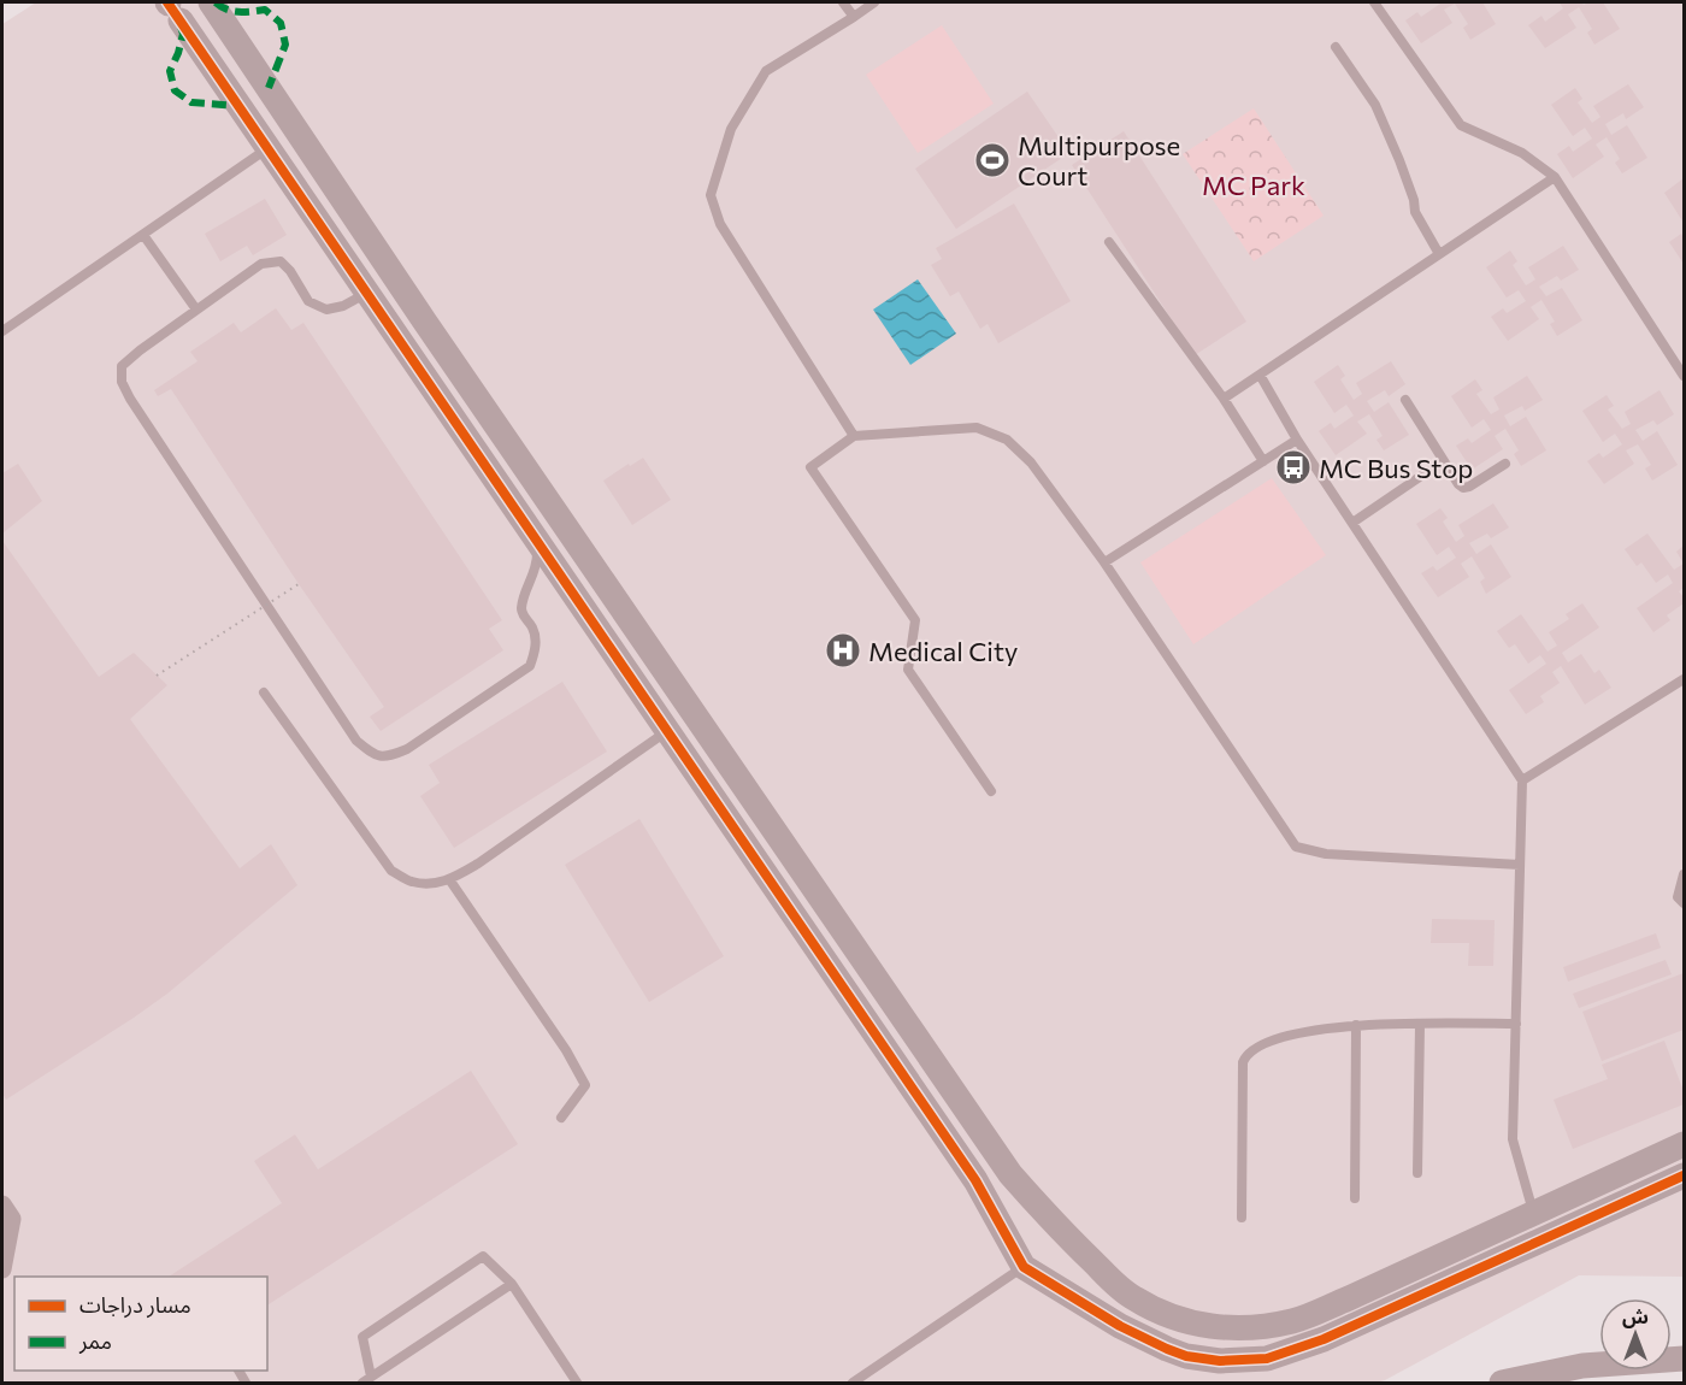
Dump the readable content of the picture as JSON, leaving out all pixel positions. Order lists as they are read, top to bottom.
{
  "parks": ["MC Park"],
  "places": {
    "sports": ["Multipurpose Court"],
    "bus stop": ["MC Bus Stop"],
    "hospital": ["Medical City"]
  },
  "legend": ["مسار دراجات", "ممر"],
  "north": "top"
}
